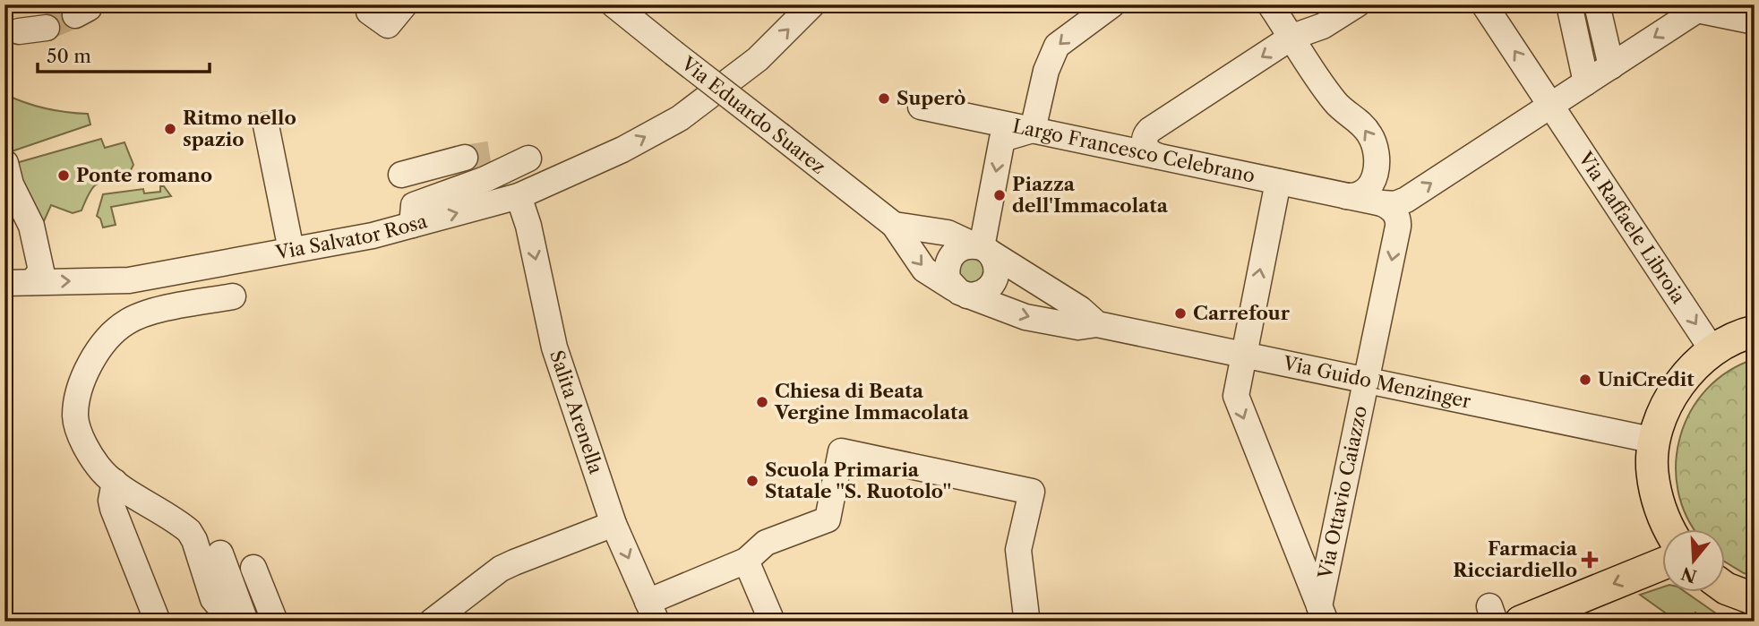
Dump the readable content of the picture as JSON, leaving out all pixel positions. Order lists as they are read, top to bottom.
{
  "streets": {
    "street": [
      "Via Eduardo Suarez",
      "Largo Francesco Celebrano",
      "Via Raffaele Libroia",
      "Via Salvator Rosa",
      "Via Guido Menzinger",
      "Salita Arenella",
      "Via Ottavio Caiazzo"
    ]
  },
  "crossings": [
    ["Largo Francesco Celebrano", "Via Raffaele Libroia"],
    ["Largo Francesco Celebrano", "Via Ottavio Caiazzo"],
    ["Via Salvator Rosa", "Salita Arenella"],
    ["Via Guido Menzinger", "Via Ottavio Caiazzo"]
  ],
  "one_way": ["Via Salvator Rosa", "Salita Arenella", "Via Ottavio Caiazzo"],
  "places": {
    "other": [
      "Superò",
      "Ritmo nello spazio",
      "Ponte romano",
      "Piazza dell'Immacolata",
      "Carrefour",
      "UniCredit",
      "Chiesa di Beata Vergine Immacolata",
      "Scuola Primaria Statale ''S. Ruotolo''"
    ],
    "health": ["Farmacia Ricciardiello"]
  },
  "scale_bar": "50 m",
  "north": "bottom"
}
